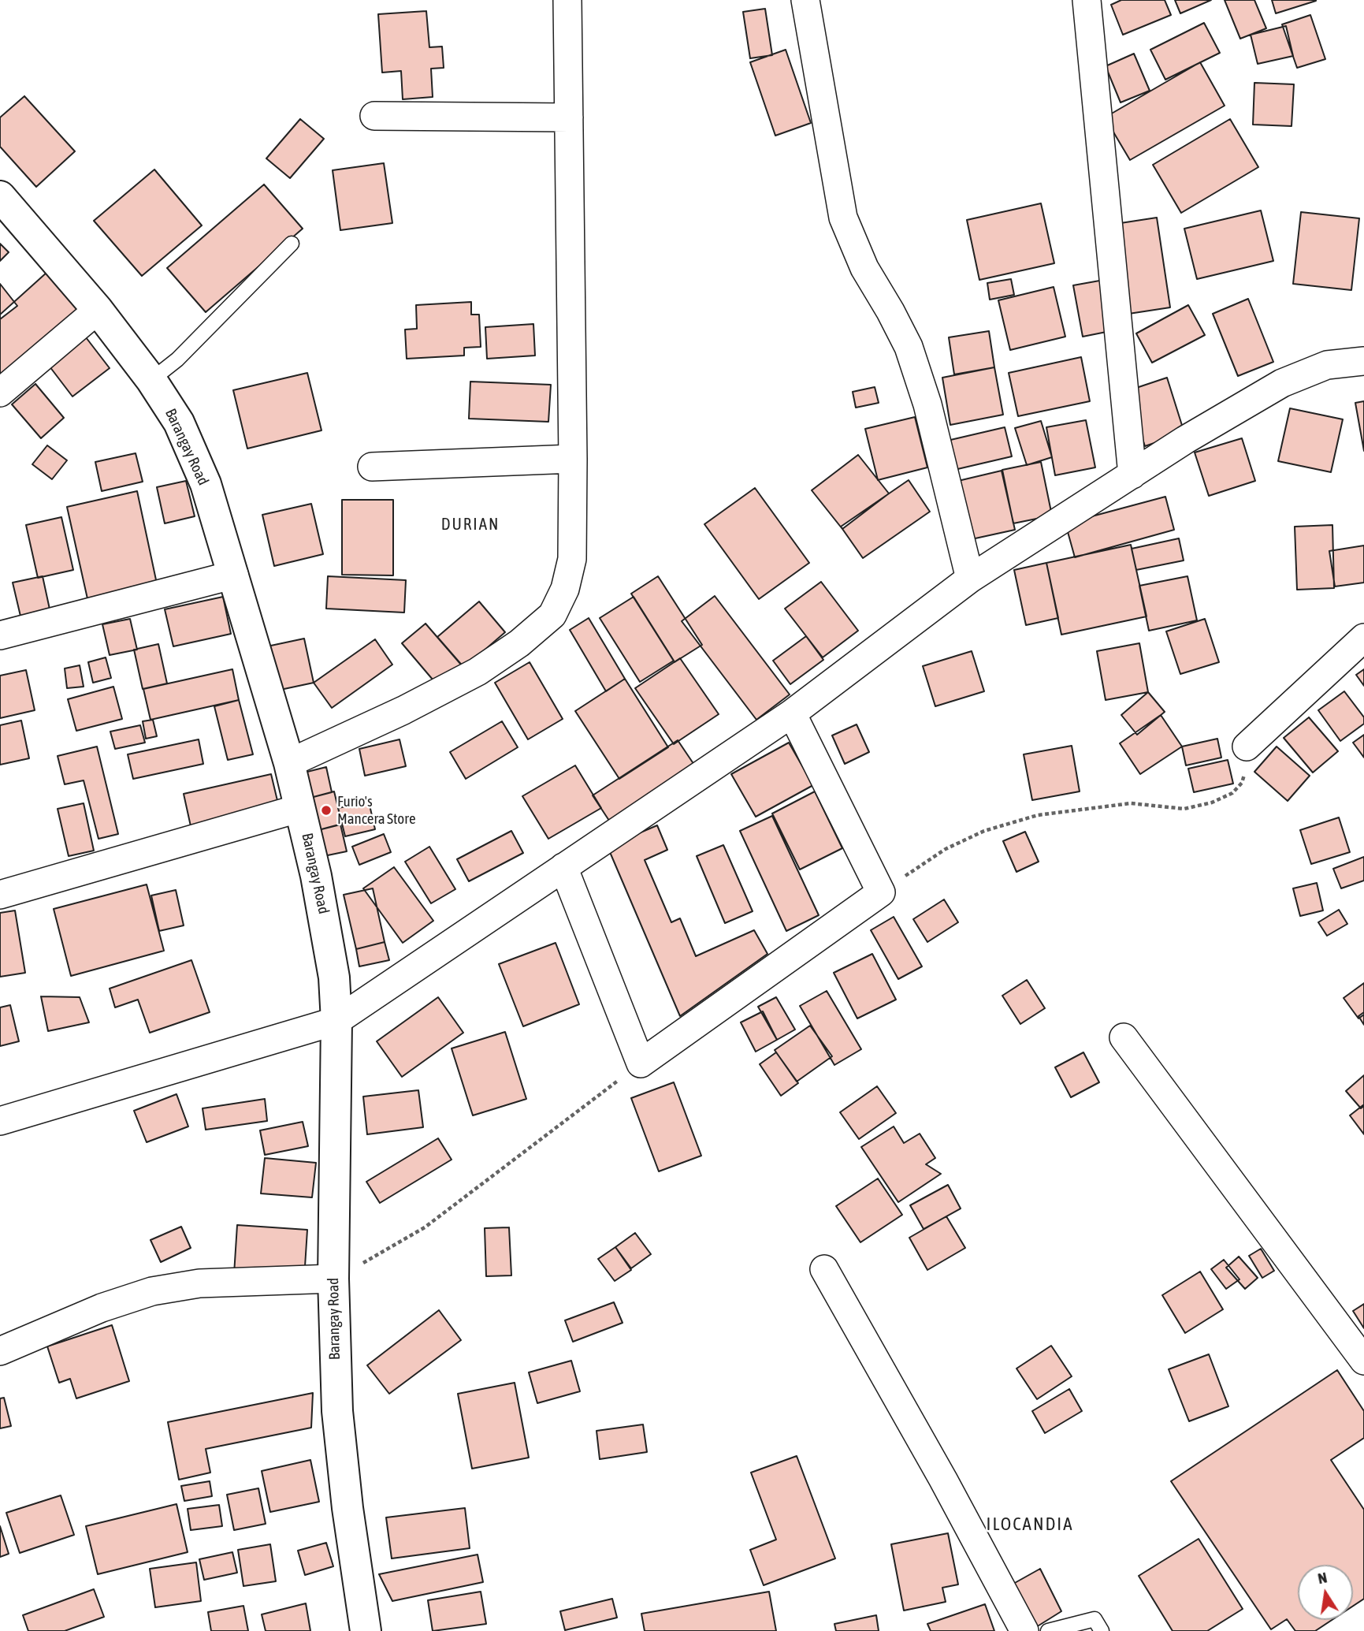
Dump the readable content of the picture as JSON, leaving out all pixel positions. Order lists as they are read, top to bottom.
{
  "streets": {
    "street": ["Barangay Road"]
  },
  "districts": ["DURIAN", "ILOCANDIA"],
  "places": ["Furio's Mancera Store"],
  "north": "top"
}
